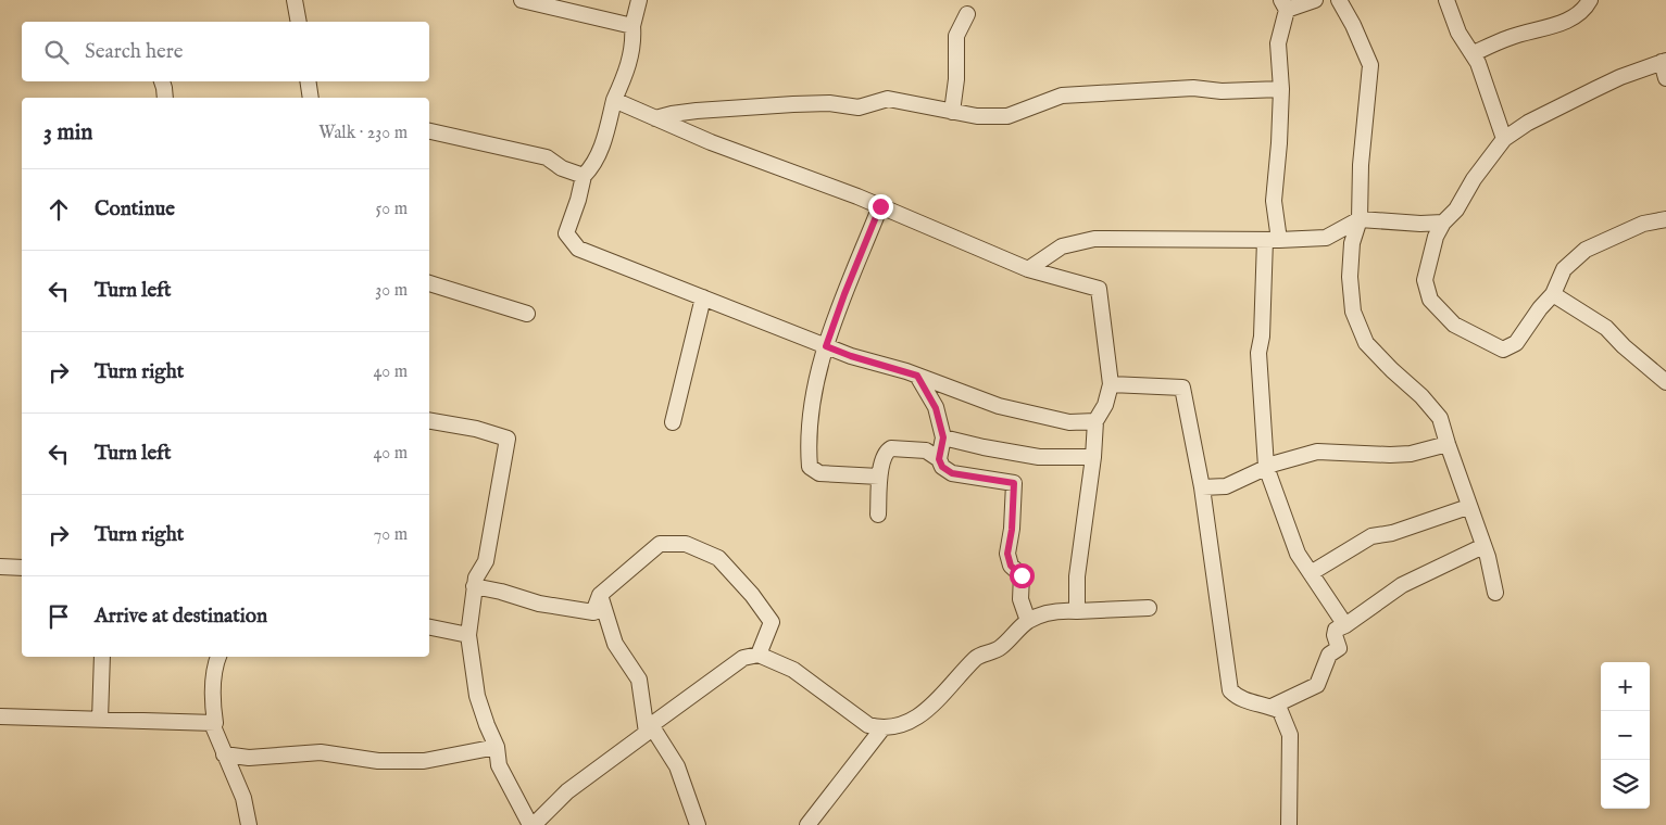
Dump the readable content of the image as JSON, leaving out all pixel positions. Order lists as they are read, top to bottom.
{
  "page": {
    "search": "Search here",
    "heading": ["3 min", "Walk · 230 m"],
    "list": [
      ["Continue", "50 m"],
      ["Turn left", "30 m"],
      ["Turn right", "40 m"],
      ["Turn left", "40 m"],
      ["Turn right", "70 m"],
      "Arrive at destination"
    ],
    "map_buttons": ["+", "−"]
  }
}
